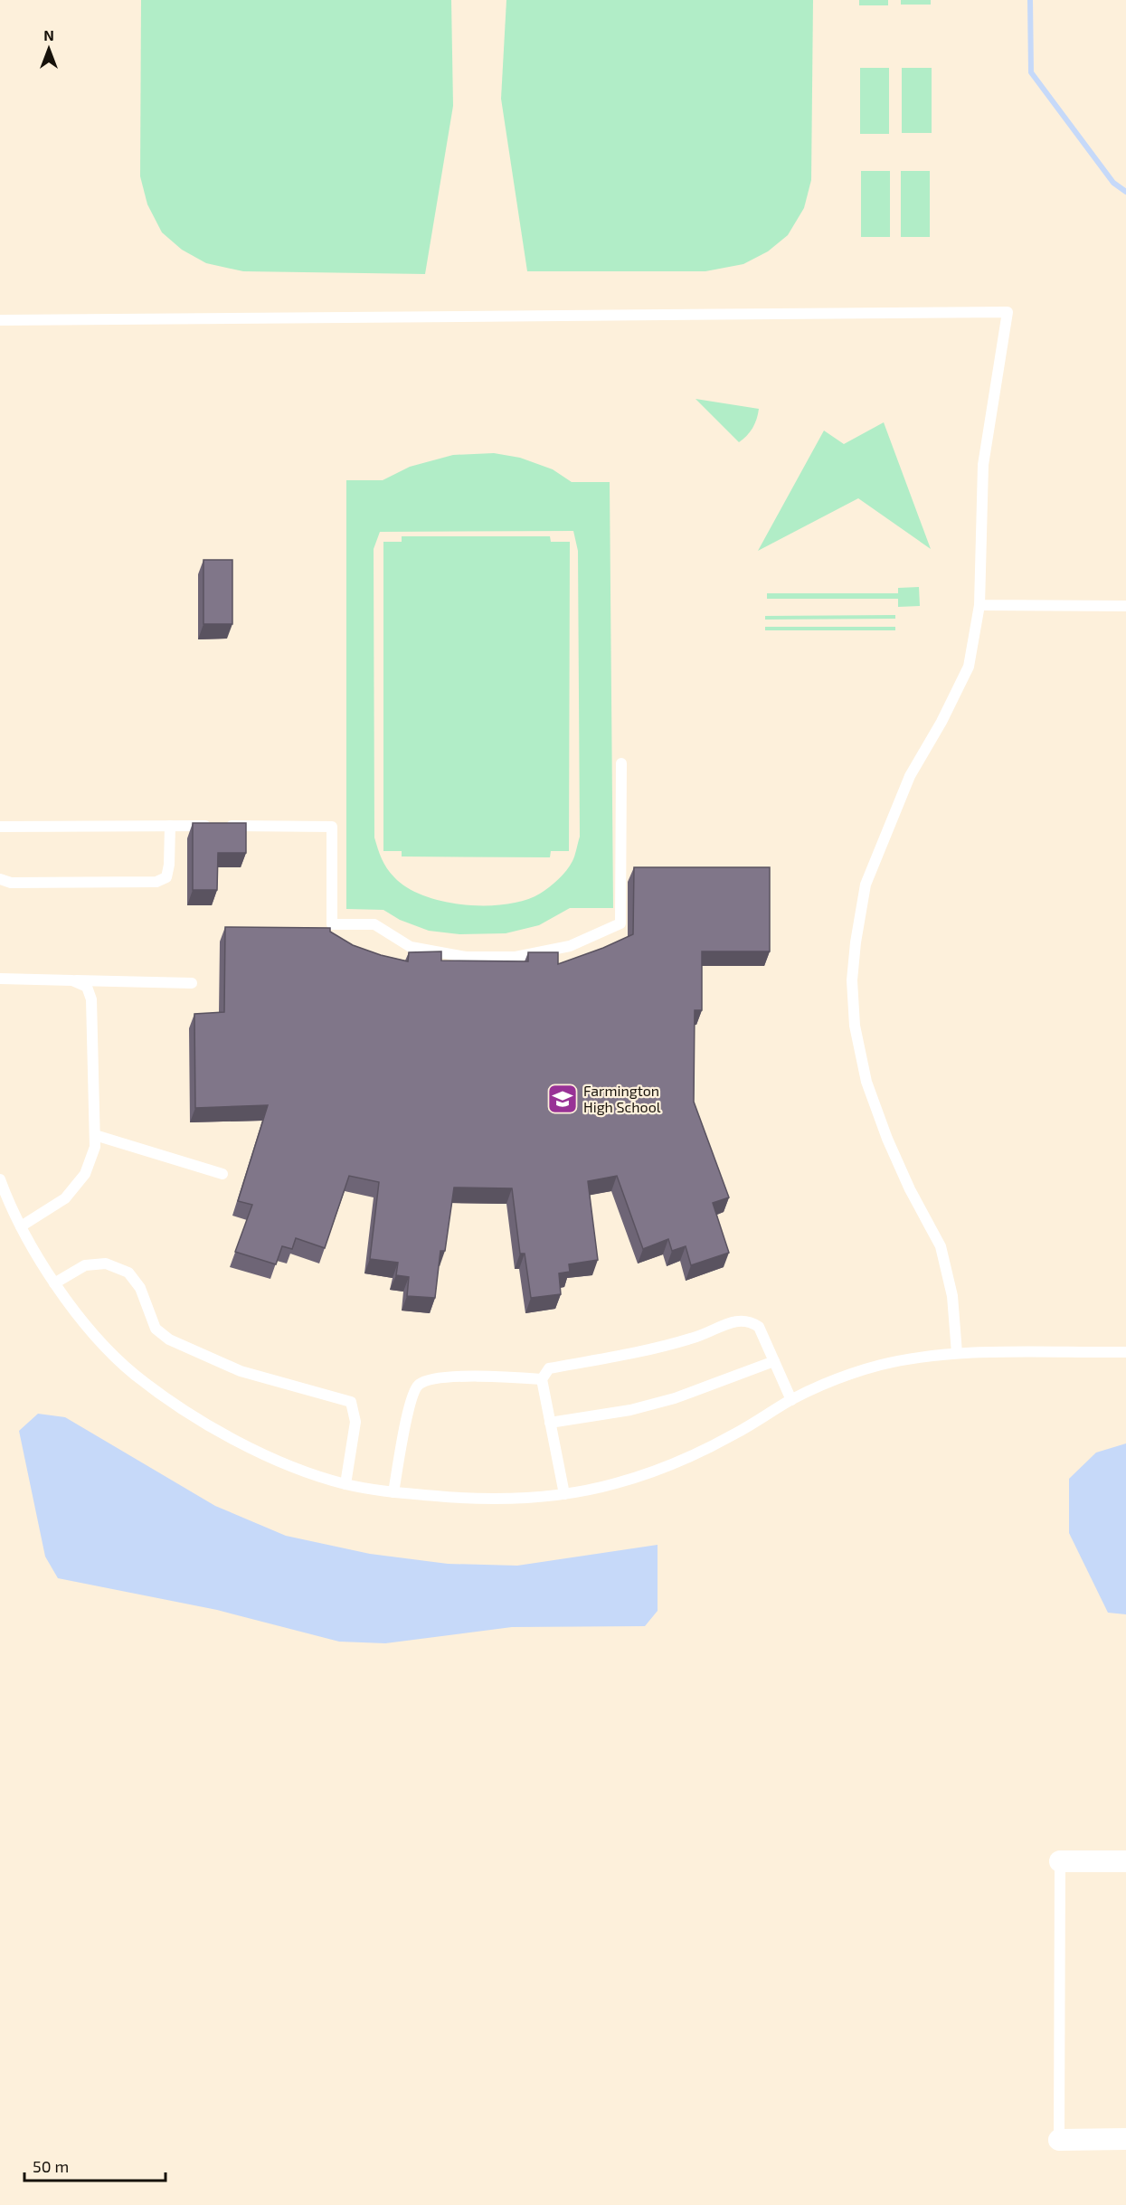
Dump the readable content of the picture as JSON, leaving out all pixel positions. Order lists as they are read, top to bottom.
{
  "places": {
    "school or university": ["Farmington High School"]
  },
  "scale_bar": "50 m",
  "north": "top"
}
